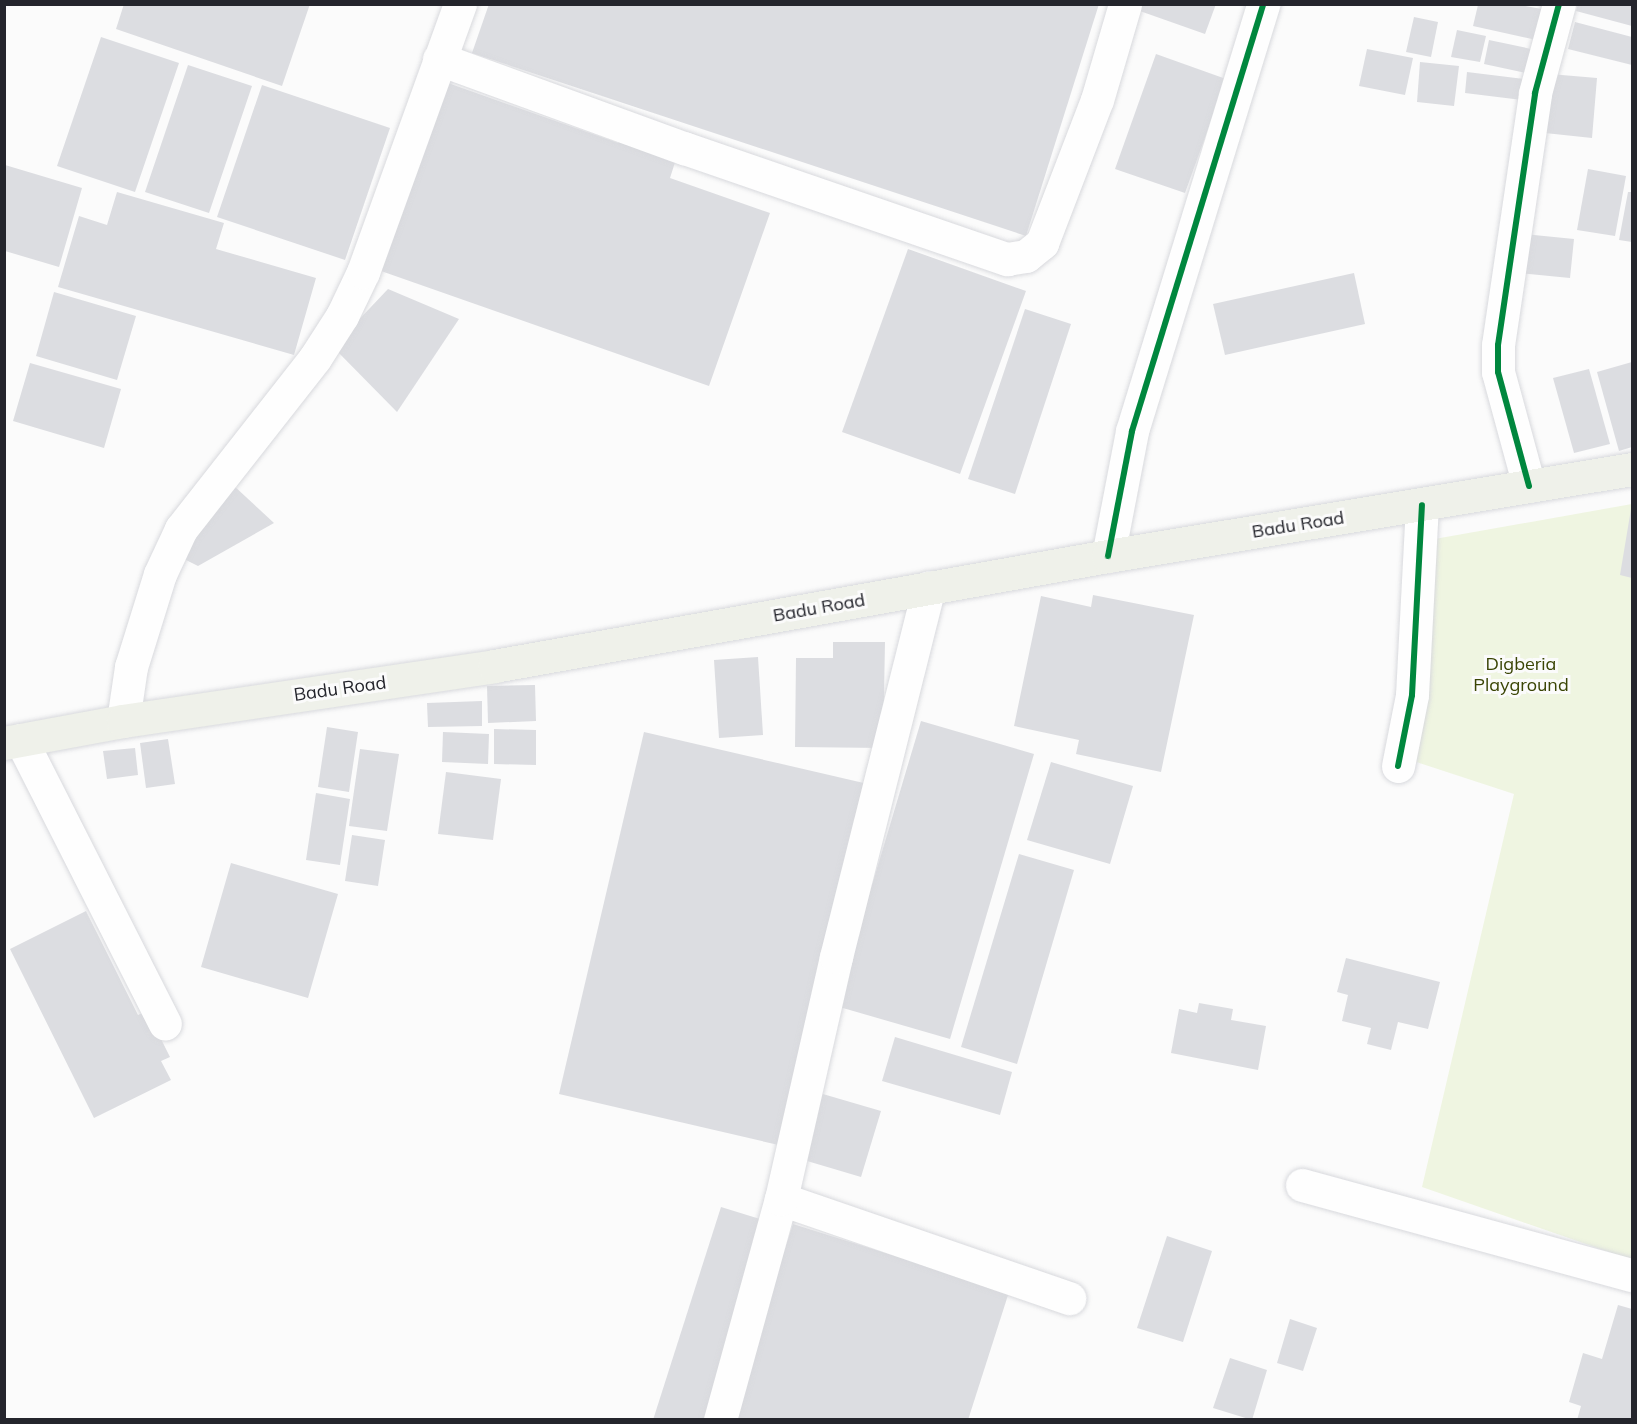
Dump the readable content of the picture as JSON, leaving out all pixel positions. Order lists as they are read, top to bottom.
{
  "streets": {
    "main road": ["Badu Road"]
  },
  "parks": ["Digberia Playground"]
}
